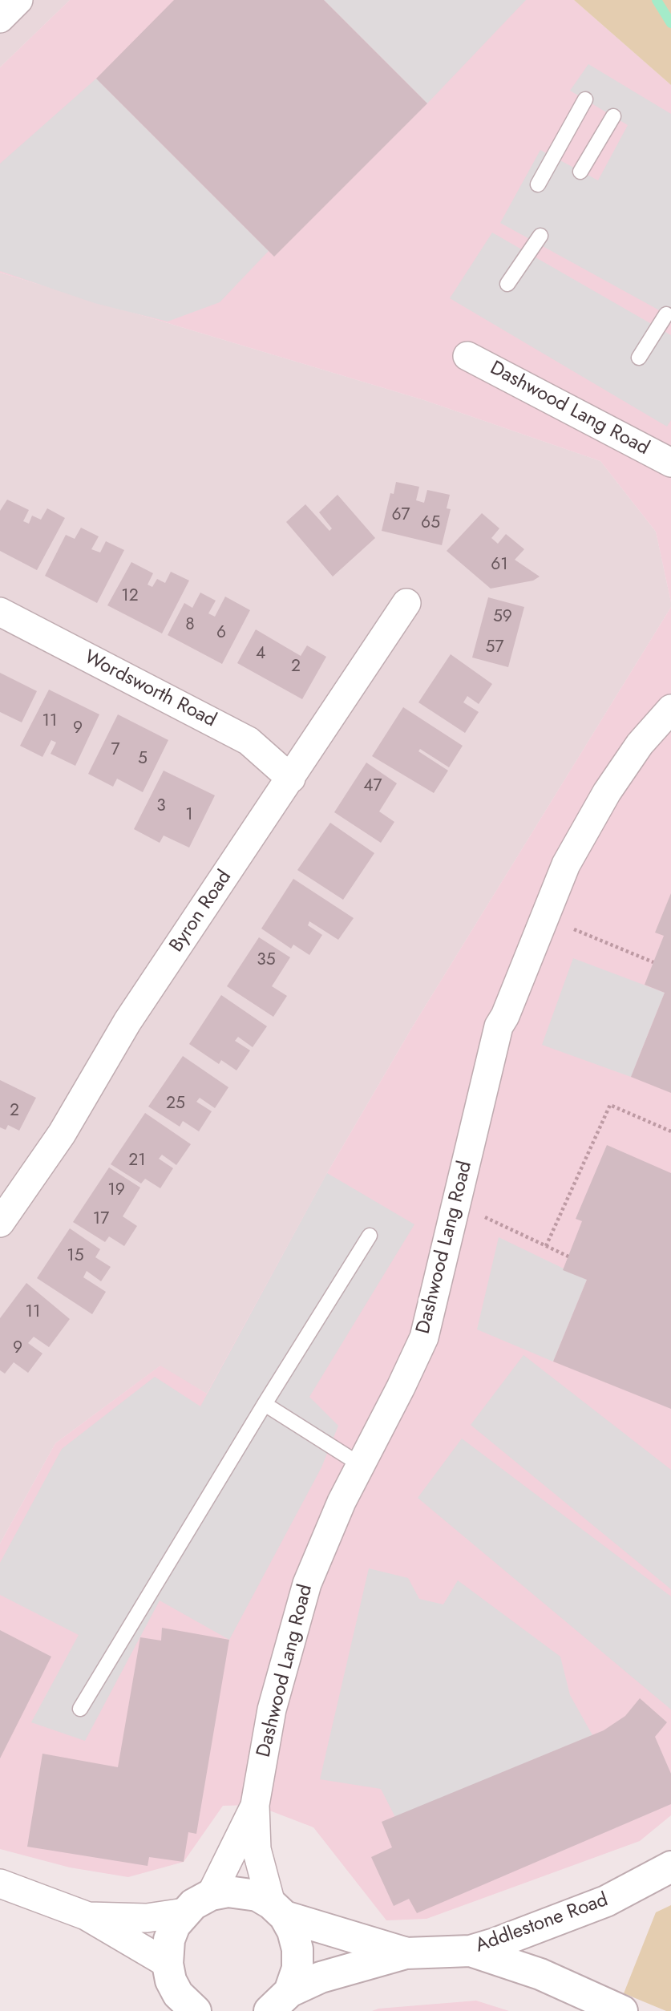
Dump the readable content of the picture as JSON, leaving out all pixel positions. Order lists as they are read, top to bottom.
{
  "streets": {
    "street": [
      "Dashwood Lang Road",
      "Wordsworth Road",
      "Byron Road",
      "Addlestone Road"
    ]
  },
  "crossings": [
    ["Dashwood Lang Road", "Addlestone Road"],
    ["Wordsworth Road", "Byron Road"]
  ],
  "house_numbers": [
    "67",
    "65",
    "61",
    "12",
    "59",
    "8",
    "6",
    "57",
    "4",
    "2",
    "11",
    "9",
    "7",
    "5",
    "47",
    "3",
    "1",
    "35",
    "25",
    "2",
    "21",
    "19",
    "17",
    "15",
    "11",
    "9"
  ]
}
